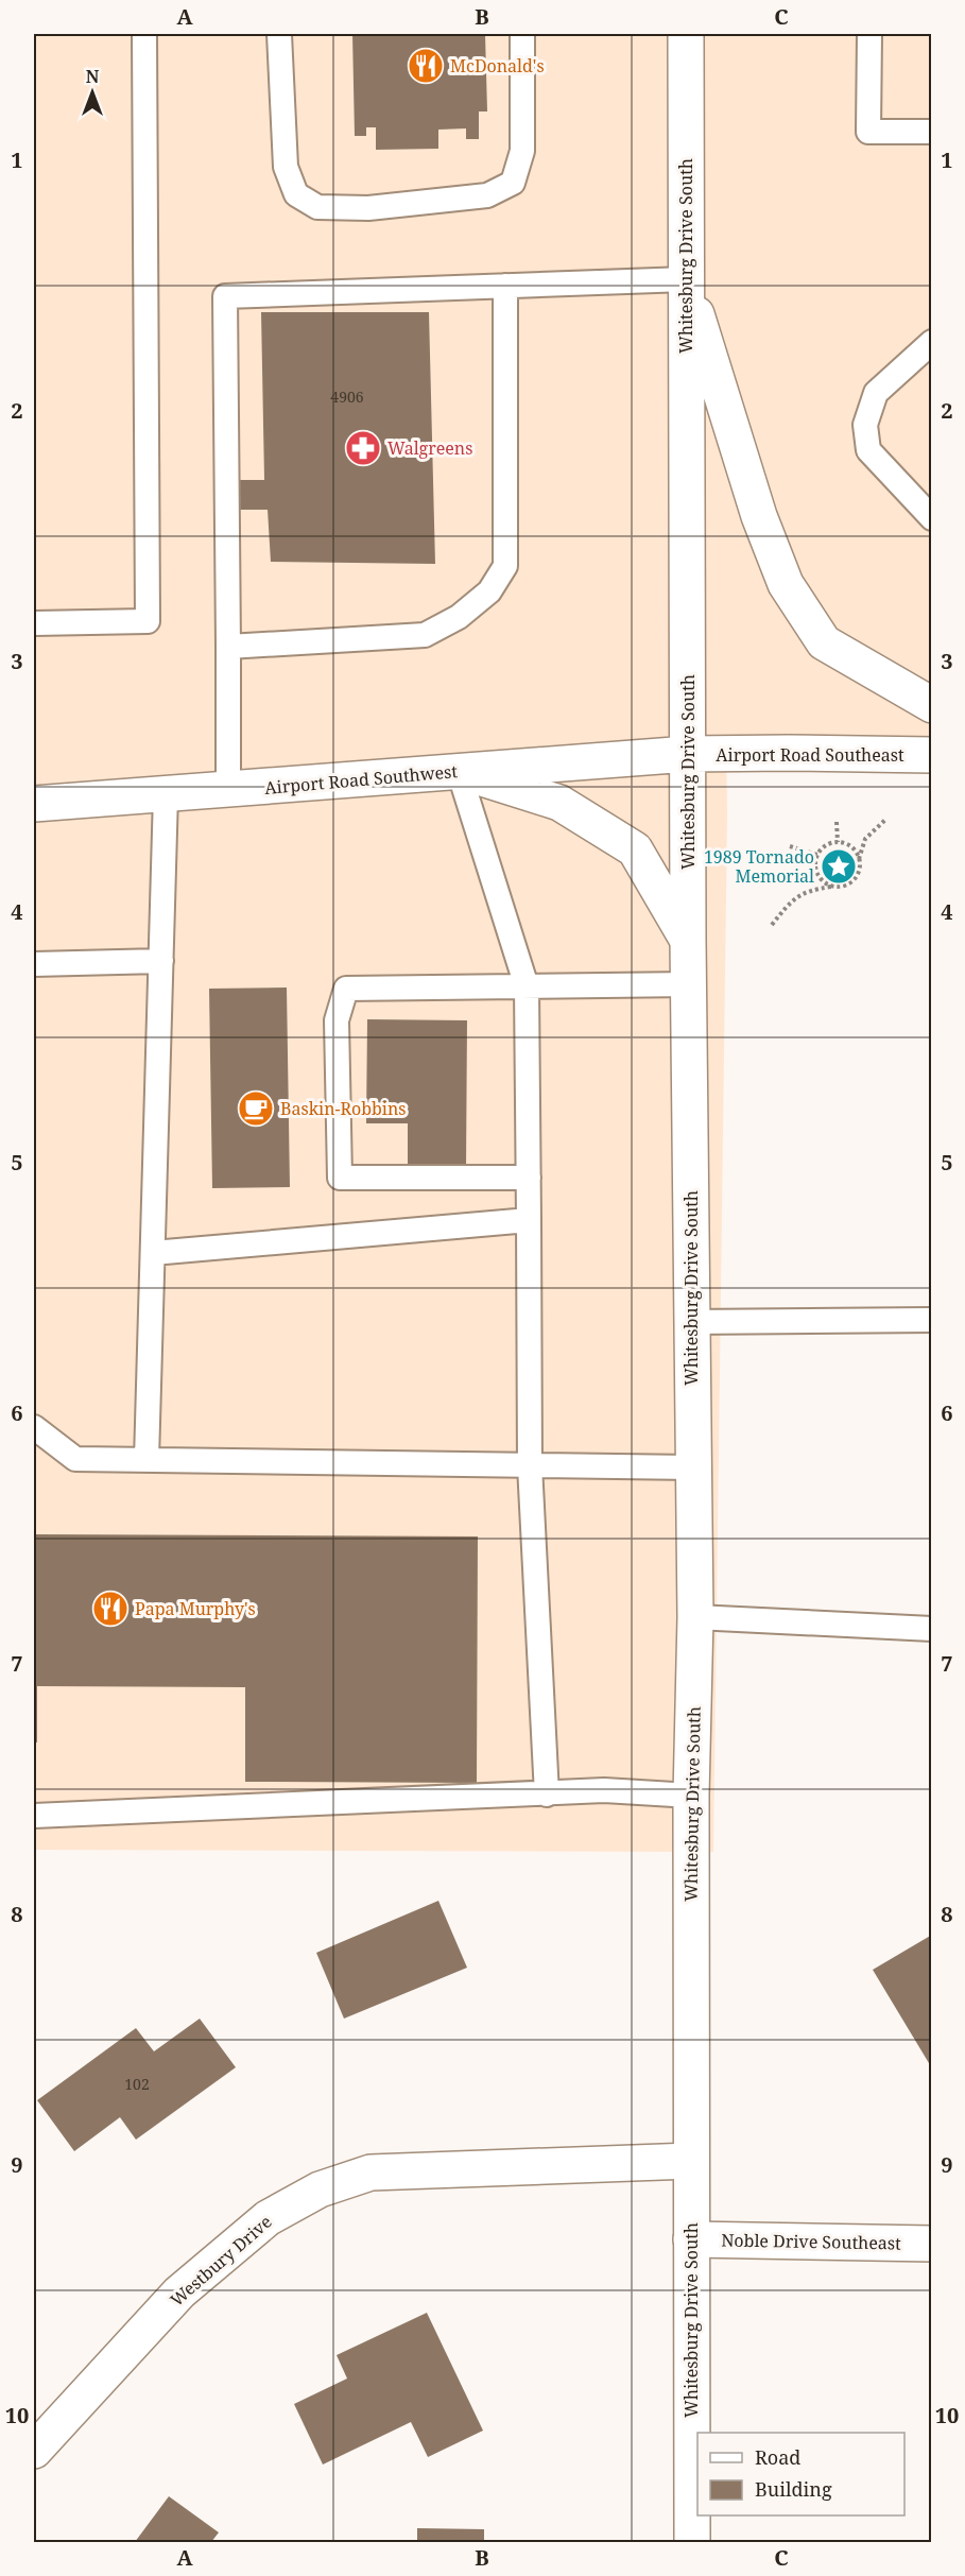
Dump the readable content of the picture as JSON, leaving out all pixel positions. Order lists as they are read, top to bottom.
{
  "streets": {
    "main road": [
      "Whitesburg Drive South",
      "Airport Road Southeast",
      "Airport Road Southwest",
      "Noble Drive Southeast",
      "Westbury Drive"
    ]
  },
  "crossings": [
    ["Whitesburg Drive South", "Airport Road Southeast"],
    ["Whitesburg Drive South", "Airport Road Southwest"],
    ["Whitesburg Drive South", "Noble Drive Southeast"],
    ["Whitesburg Drive South", "Westbury Drive"],
    ["Airport Road Southeast", "Airport Road Southwest"]
  ],
  "places": {
    "restaurant": ["McDonald's", "Papa Murphy's"],
    "pharmacy": ["Walgreens"],
    "place": ["1989 Tornado Memorial"],
    "cafe": ["Baskin-Robbins"]
  },
  "house_numbers": ["4906", "102"],
  "legend": ["Road", "Building"],
  "north": "top",
  "grid": {
    "columns": ["A", "B", "C"],
    "rows": [
      "1",
      "2",
      "3",
      "4",
      "5",
      "6",
      "7",
      "8",
      "9",
      "10"
    ]
  }
}
